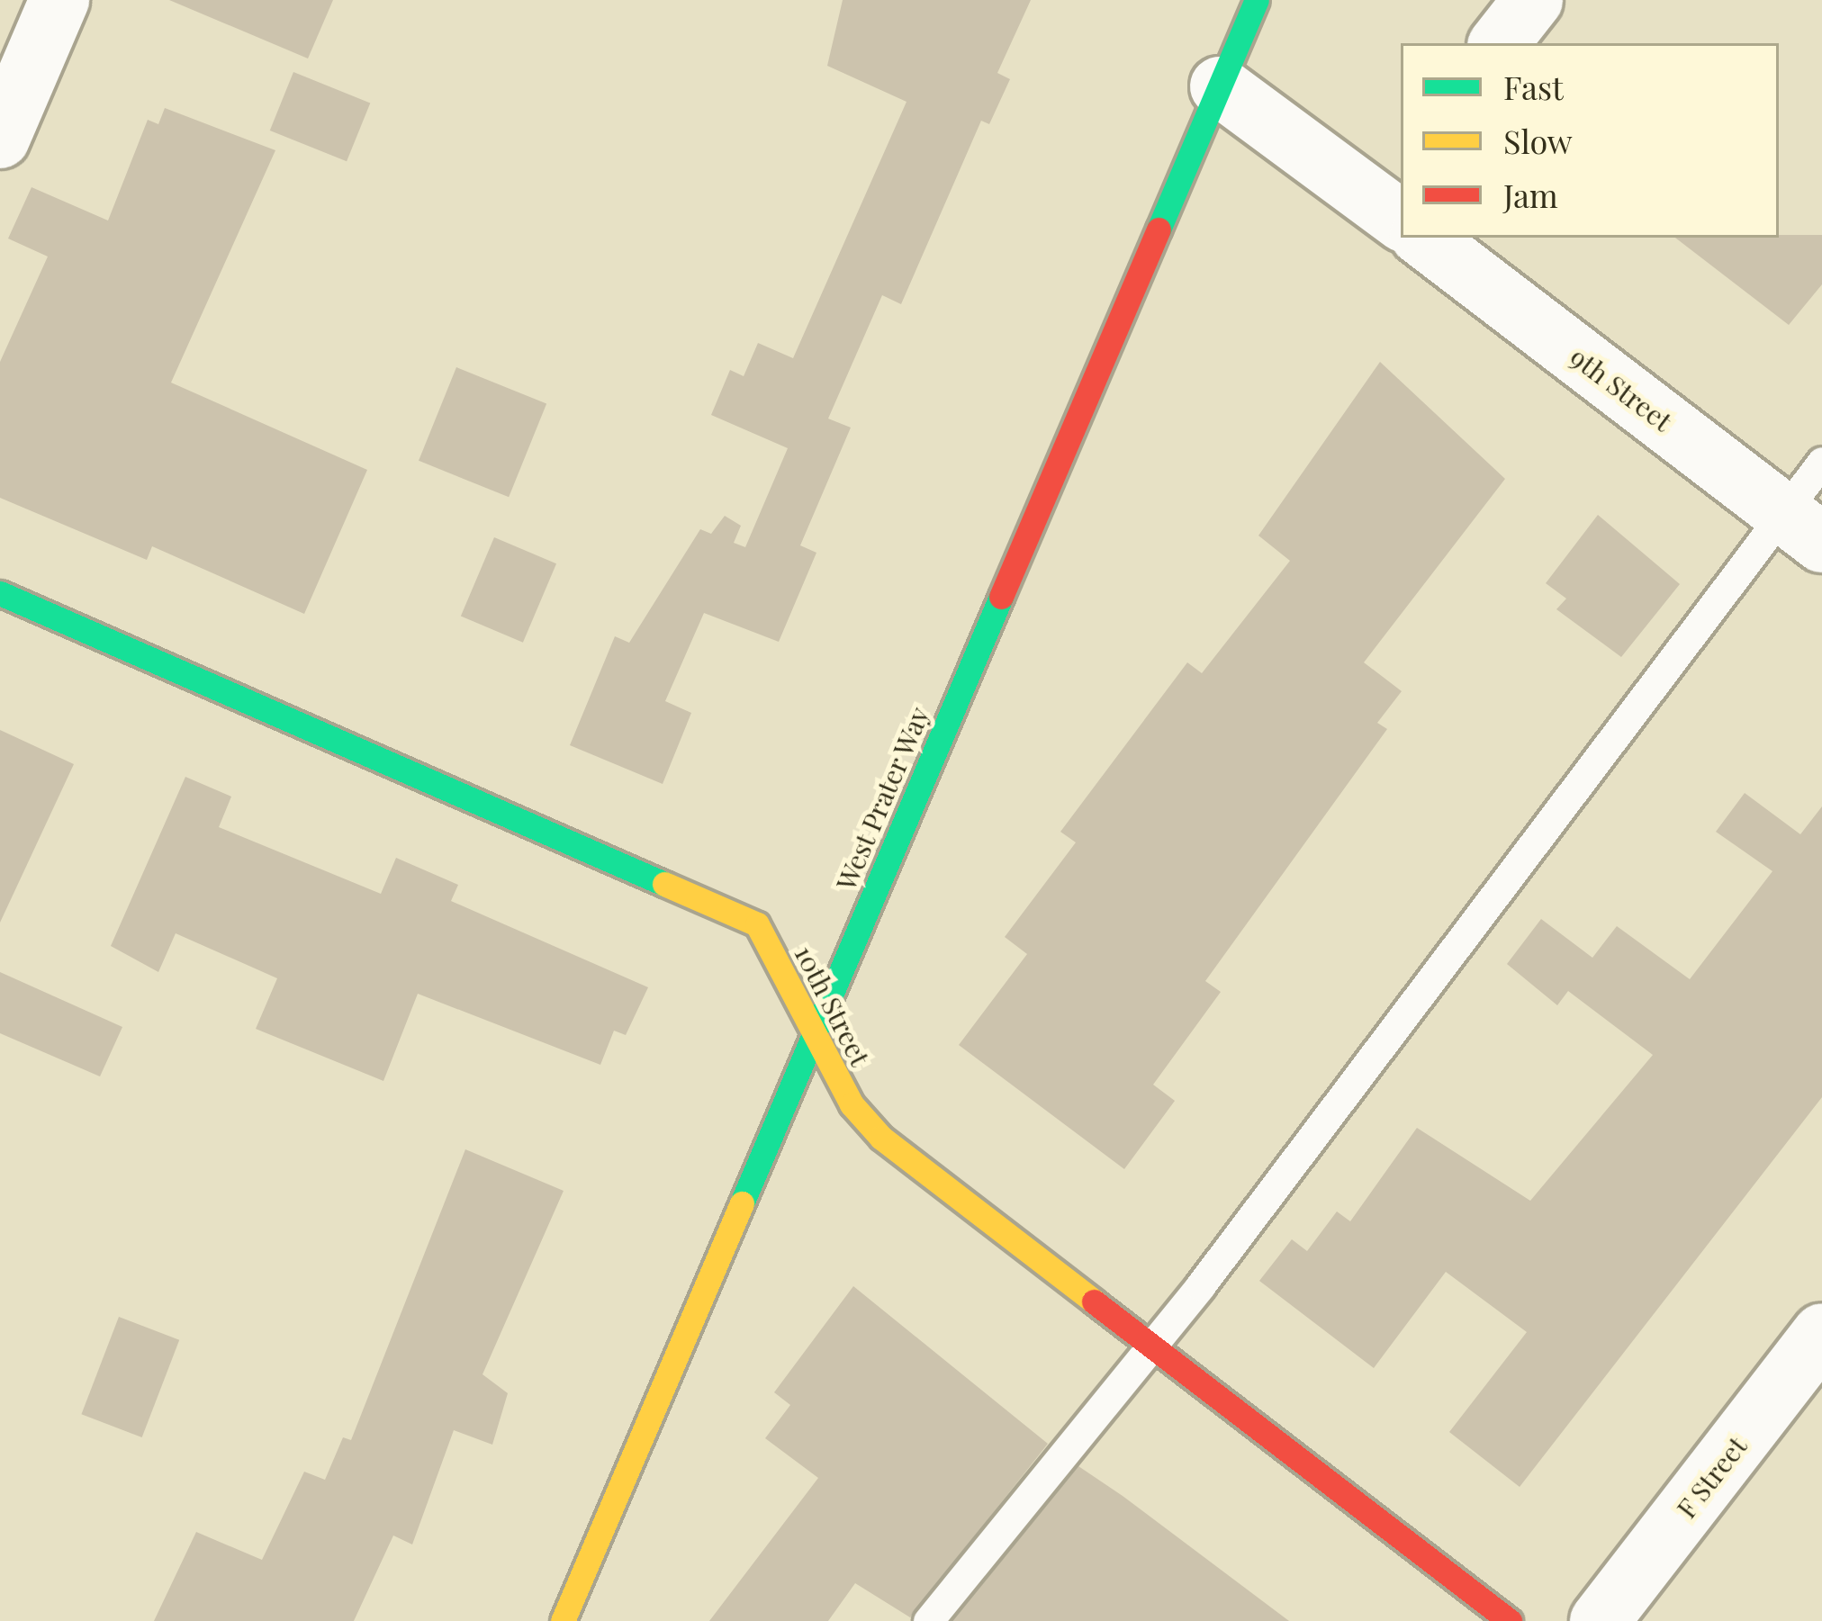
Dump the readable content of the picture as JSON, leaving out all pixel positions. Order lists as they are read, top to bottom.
{
  "streets": {
    "street": [
      "9th Street",
      "West Prater Way",
      "10th Street",
      "F Street"
    ]
  },
  "crossings": [
    ["9th Street", "West Prater Way"],
    ["West Prater Way", "10th Street"]
  ],
  "legend": ["Fast", "Slow", "Jam"]
}
